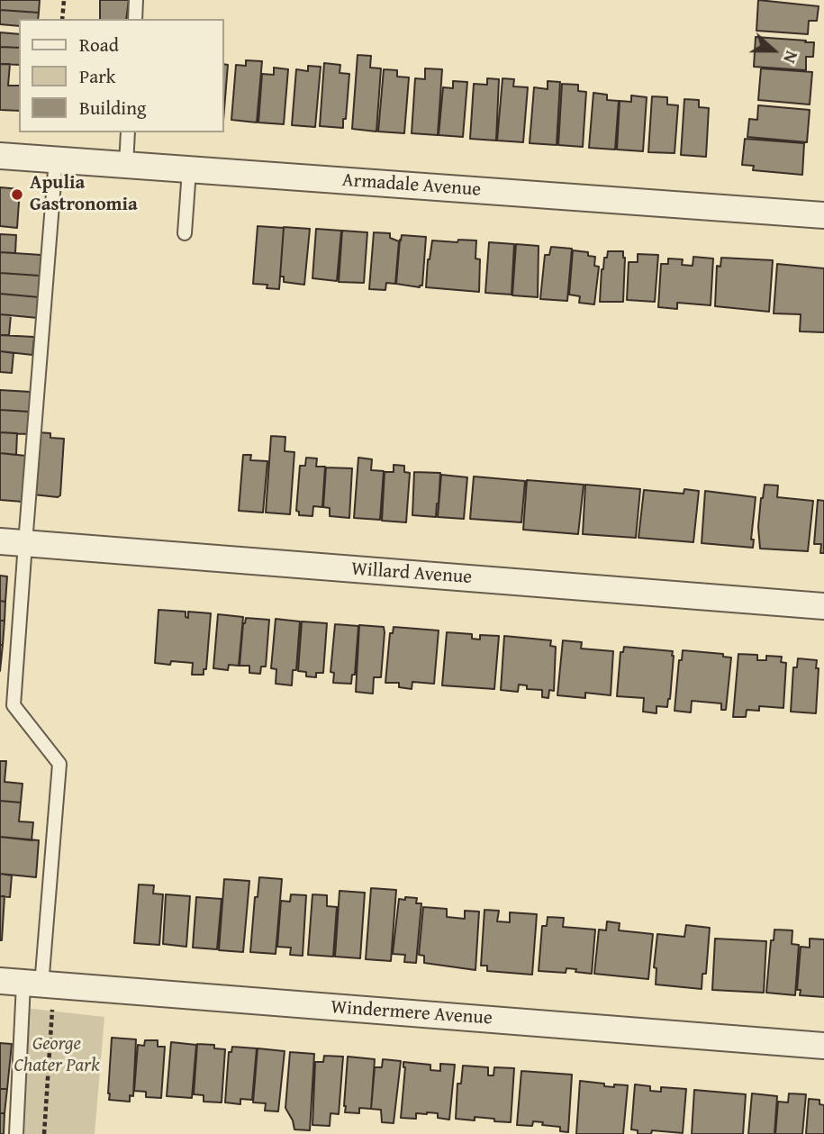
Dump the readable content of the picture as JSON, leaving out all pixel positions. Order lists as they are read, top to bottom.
{
  "streets": {
    "street": ["Armadale Avenue", "Willard Avenue", "Windermere Avenue"]
  },
  "parks": ["George Chater Park"],
  "places": ["Apulia Gastronomia"],
  "legend": ["Road", "Park", "Building"],
  "north": "right"
}
